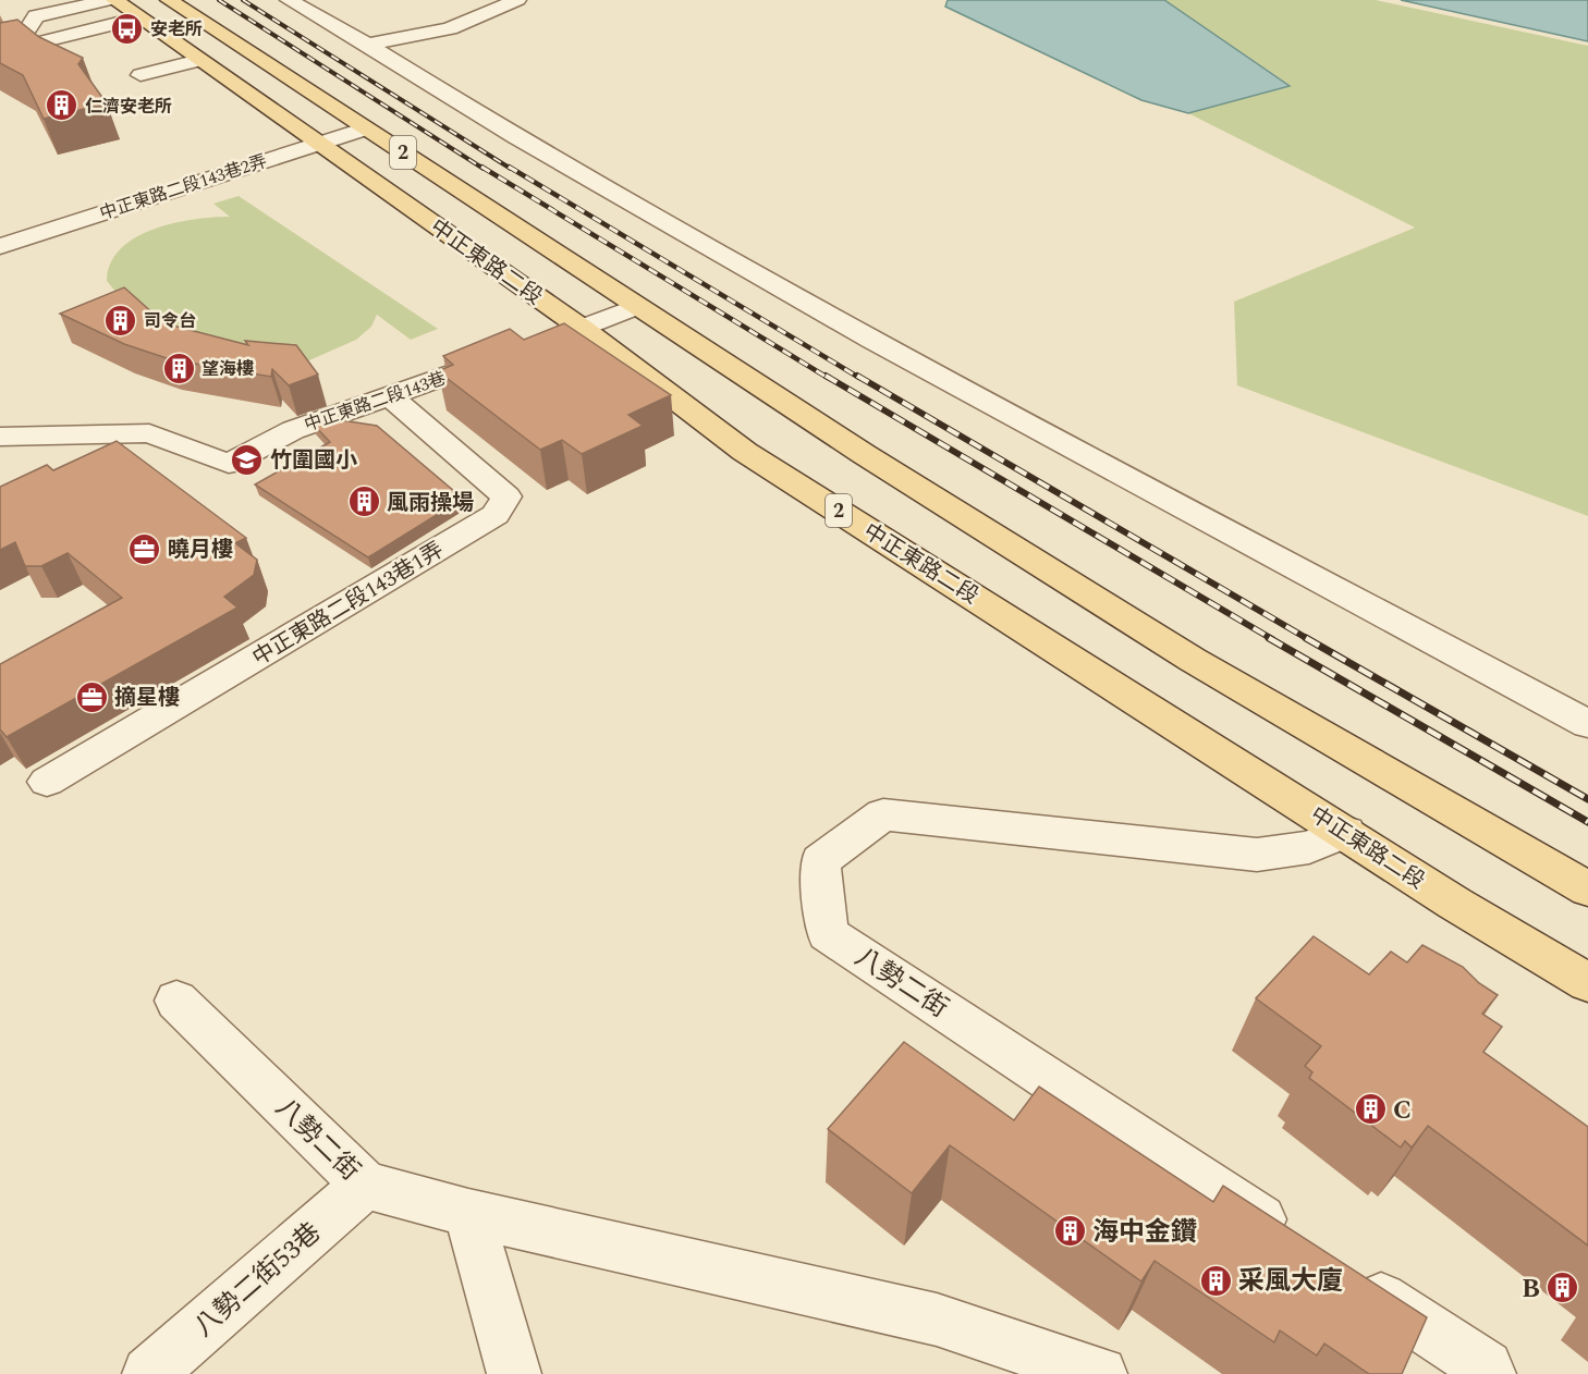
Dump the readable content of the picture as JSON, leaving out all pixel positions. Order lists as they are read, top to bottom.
{
  "streets": {
    "main road": ["2", "中正東路二段"],
    "street": [
      "中正東路二段143巷2弄",
      "中正東路二段143巷",
      "中正東路二段143巷1弄",
      "八勢二街",
      "八勢二街53巷"
    ]
  },
  "crossings": [
    ["中正東路二段143巷2弄", "中正東路二段"],
    ["中正東路二段", "中正東路二段143巷"],
    ["中正東路二段", "八勢二街"],
    ["中正東路二段143巷", "中正東路二段143巷1弄"],
    ["八勢二街", "八勢二街53巷"]
  ],
  "places": {
    "bus stop": ["安老所"],
    "building": [
      "仁濟安老所",
      "司令台",
      "望海樓",
      "風雨操場",
      "C",
      "海中金鑽",
      "采風大廈",
      "B"
    ],
    "school or university": ["竹圍國小"],
    "office": ["曉月樓", "摘星樓"]
  }
}
